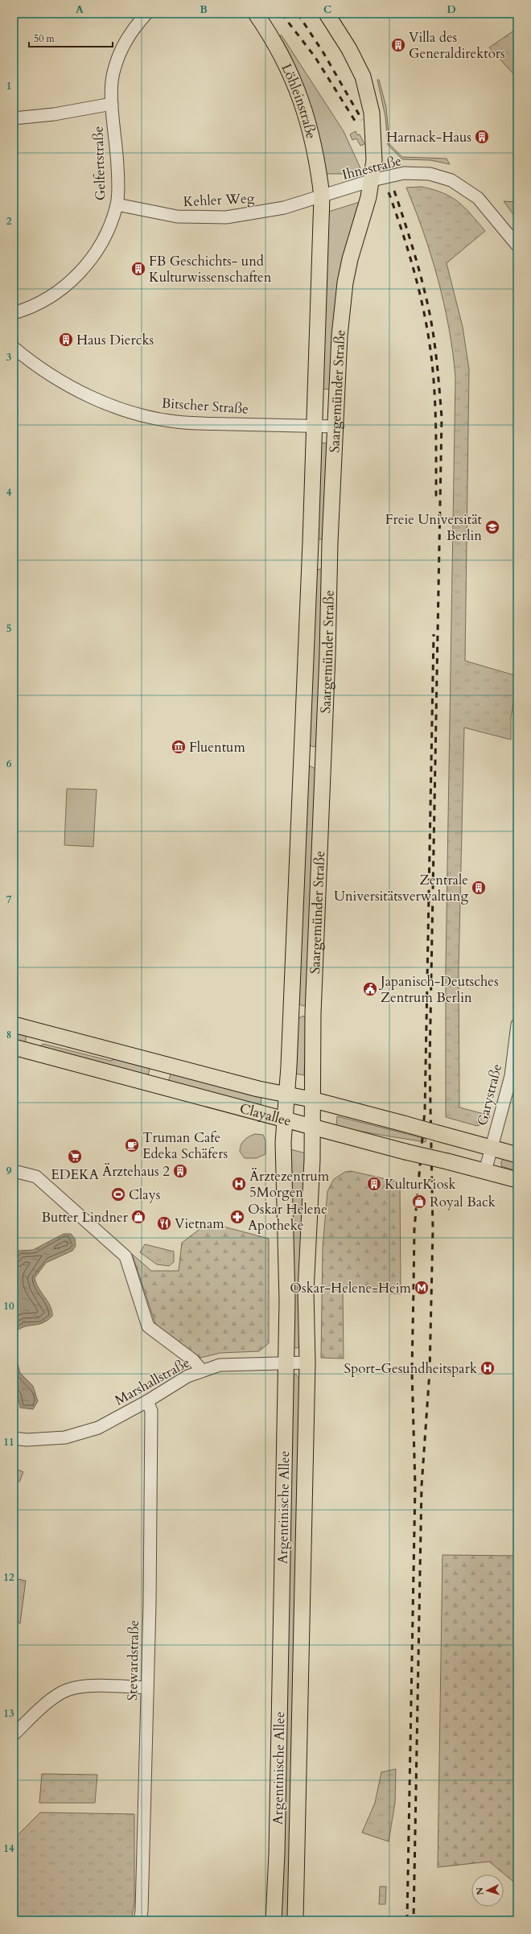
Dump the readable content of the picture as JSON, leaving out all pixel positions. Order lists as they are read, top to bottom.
{
  "streets": {
    "main road": [
      "Löhleinstraße",
      "Saargemünder Straße",
      "Clayallee",
      "Argentinische Allee"
    ],
    "street": [
      "Gelfertstraße",
      "Ihnestraße",
      "Kehler Weg",
      "Bitscher Straße",
      "Garystraße",
      "Marshallstraße",
      "Stewardstraße"
    ]
  },
  "crossings": [
    ["Löhleinstraße", "Ihnestraße"],
    ["Löhleinstraße", "Kehler Weg"],
    ["Löhleinstraße", "Saargemünder Straße"],
    ["Gelfertstraße", "Kehler Weg"],
    ["Ihnestraße", "Kehler Weg"],
    ["Ihnestraße", "Saargemünder Straße"],
    ["Kehler Weg", "Saargemünder Straße"],
    ["Saargemünder Straße", "Bitscher Straße"],
    ["Saargemünder Straße", "Clayallee"],
    ["Saargemünder Straße", "Argentinische Allee"],
    ["Garystraße", "Clayallee"],
    ["Clayallee", "Argentinische Allee"],
    ["Marshallstraße", "Argentinische Allee"],
    ["Marshallstraße", "Stewardstraße"]
  ],
  "places": {
    "building": [
      "Villa des Generaldirektors",
      "Harnack-Haus",
      "FB Geschichts- und Kulturwissenschaften",
      "Haus Diercks",
      "Zentrale Universitätsverwaltung",
      "Ärztehaus 2",
      "KulturKiosk"
    ],
    "school or university": ["Freie Universität Berlin"],
    "museum": ["Fluentum"],
    "public building": ["Japanisch-Deutsches Zentrum Berlin"],
    "cafe": ["Truman Cafe Edeka Schäfers"],
    "supermarket": ["EDEKA"],
    "hospital": ["Ärztezentrum 5Morgen", "Sport-Gesundheitspark"],
    "sports": ["Clays"],
    "shop": ["Royal Back", "Butter Lindner"],
    "pharmacy": ["Oskar Helene Apotheke"],
    "restaurant": ["Vietnam"],
    "metro station": ["Oskar-Helene-Heim"]
  },
  "scale_bar": "50 m",
  "north": "left",
  "grid": {
    "columns": [
      "A",
      "B",
      "C",
      "D"
    ],
    "rows": [
      "1",
      "2",
      "3",
      "4",
      "5",
      "6",
      "7",
      "8",
      "9",
      "10",
      "11",
      "12",
      "13",
      "14"
    ]
  }
}
